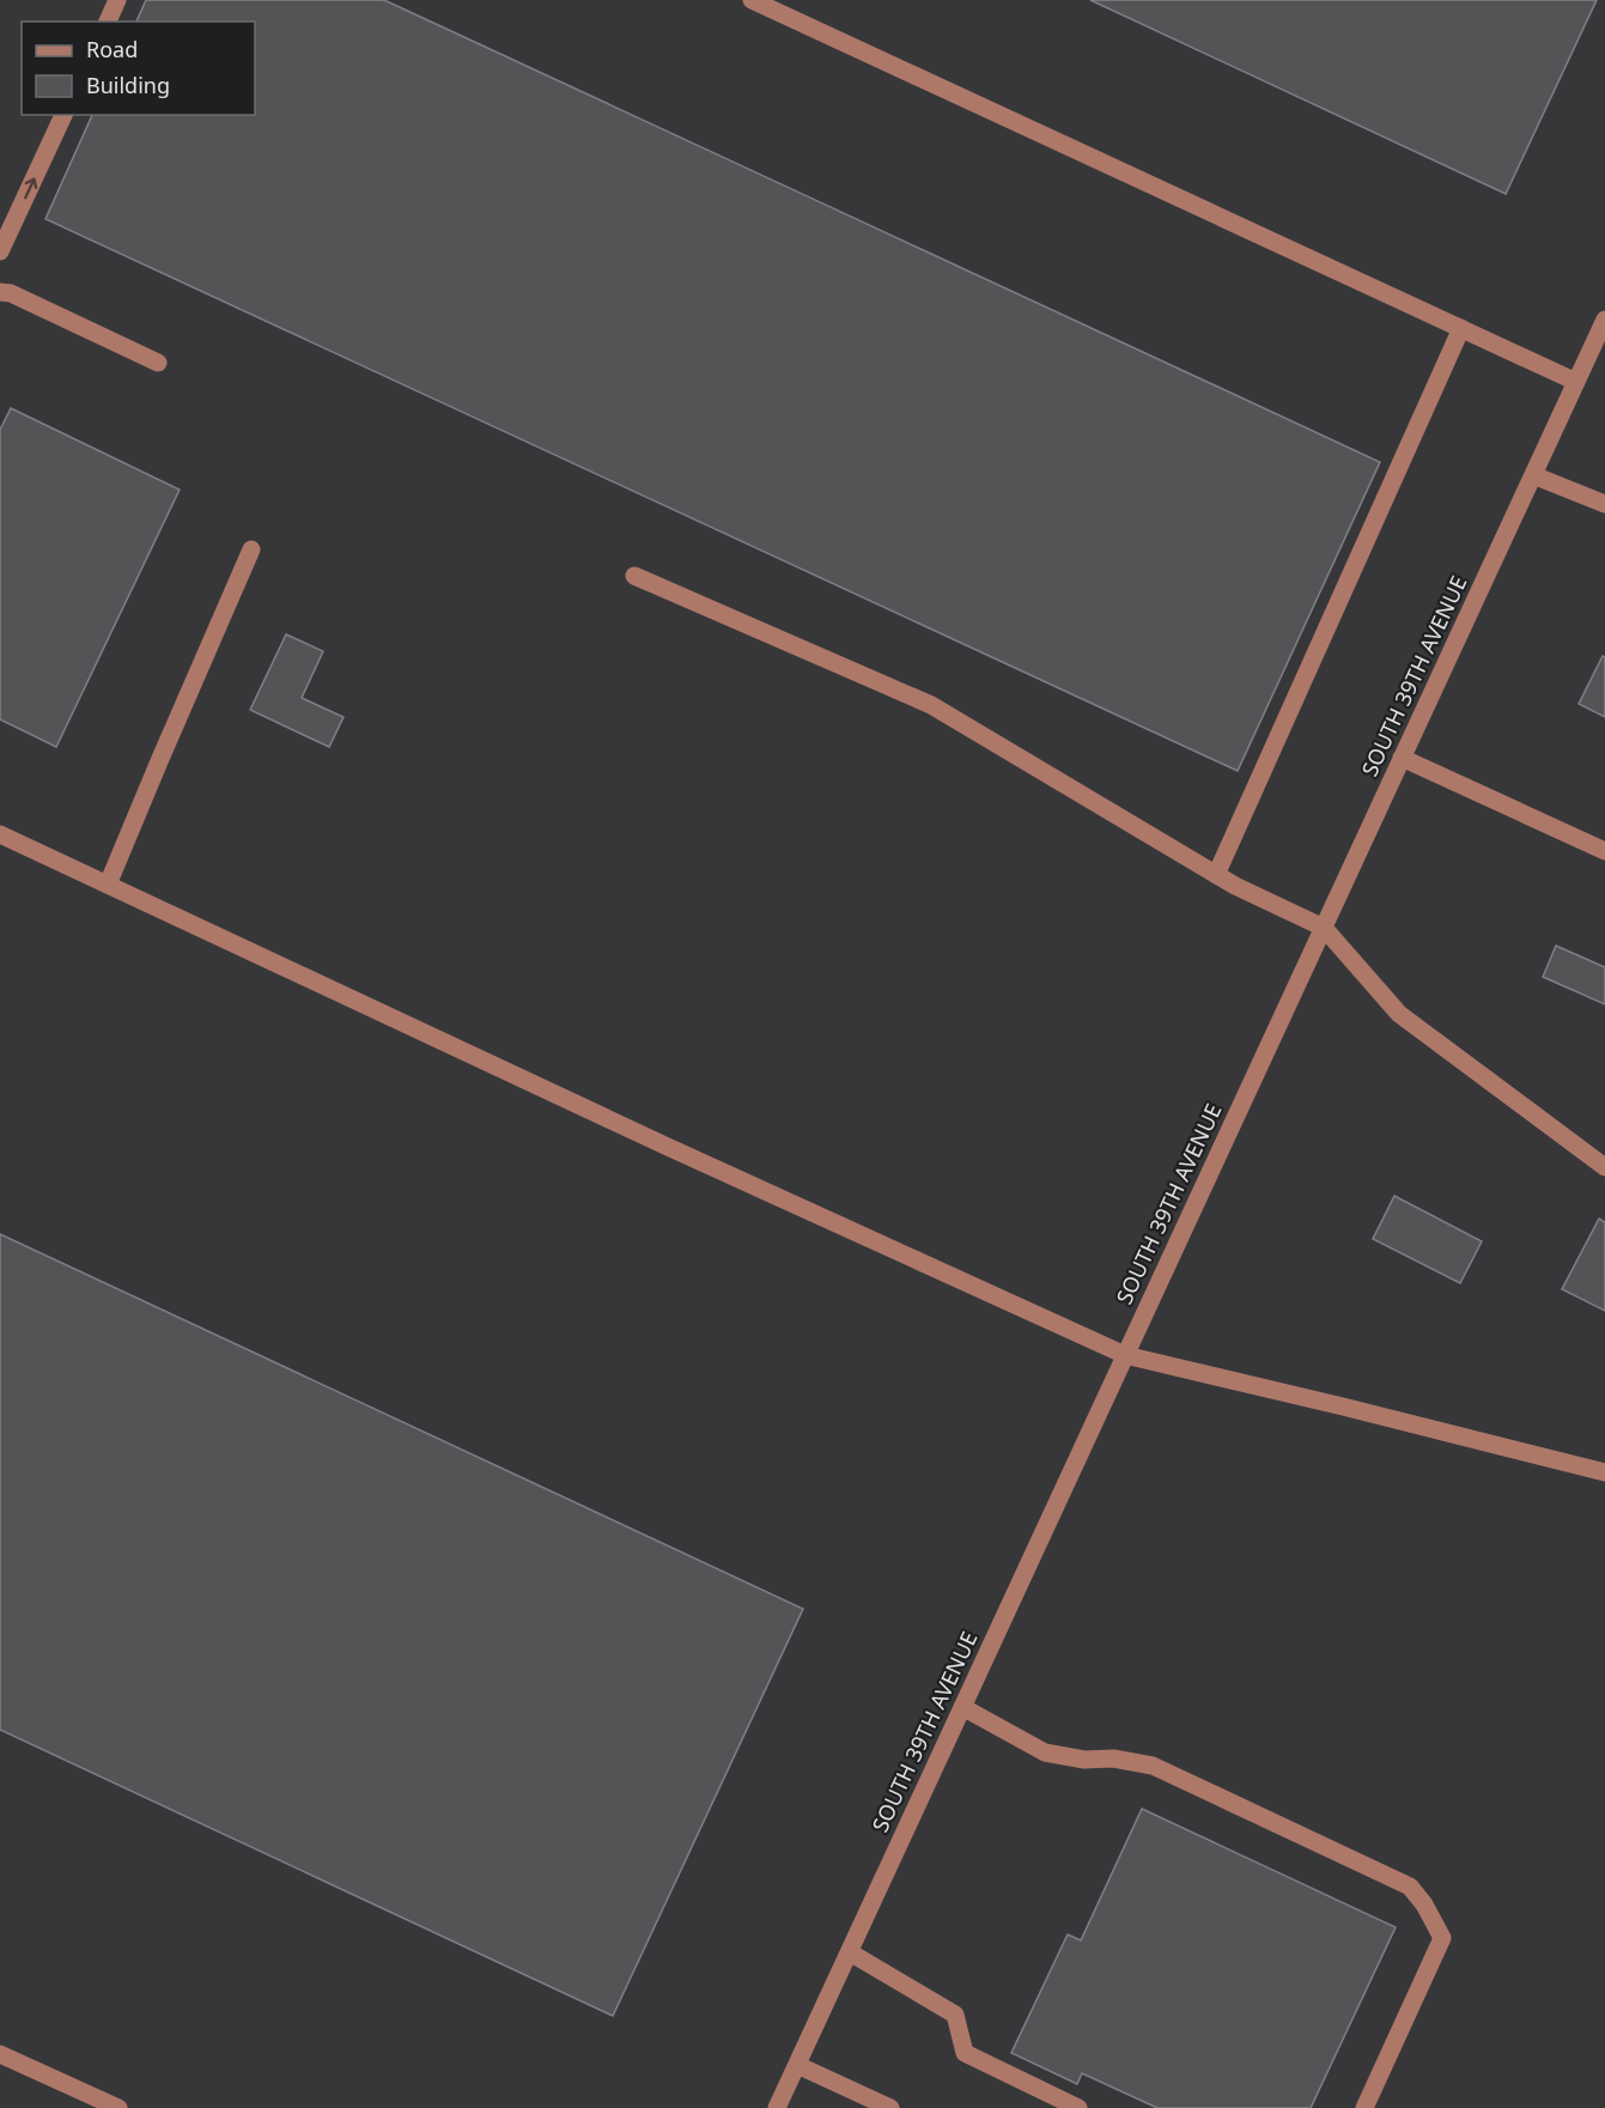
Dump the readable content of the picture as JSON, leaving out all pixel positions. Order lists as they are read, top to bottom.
{
  "streets": {
    "street": ["SOUTH 39TH AVENUE"]
  },
  "legend": ["Road", "Building"]
}
